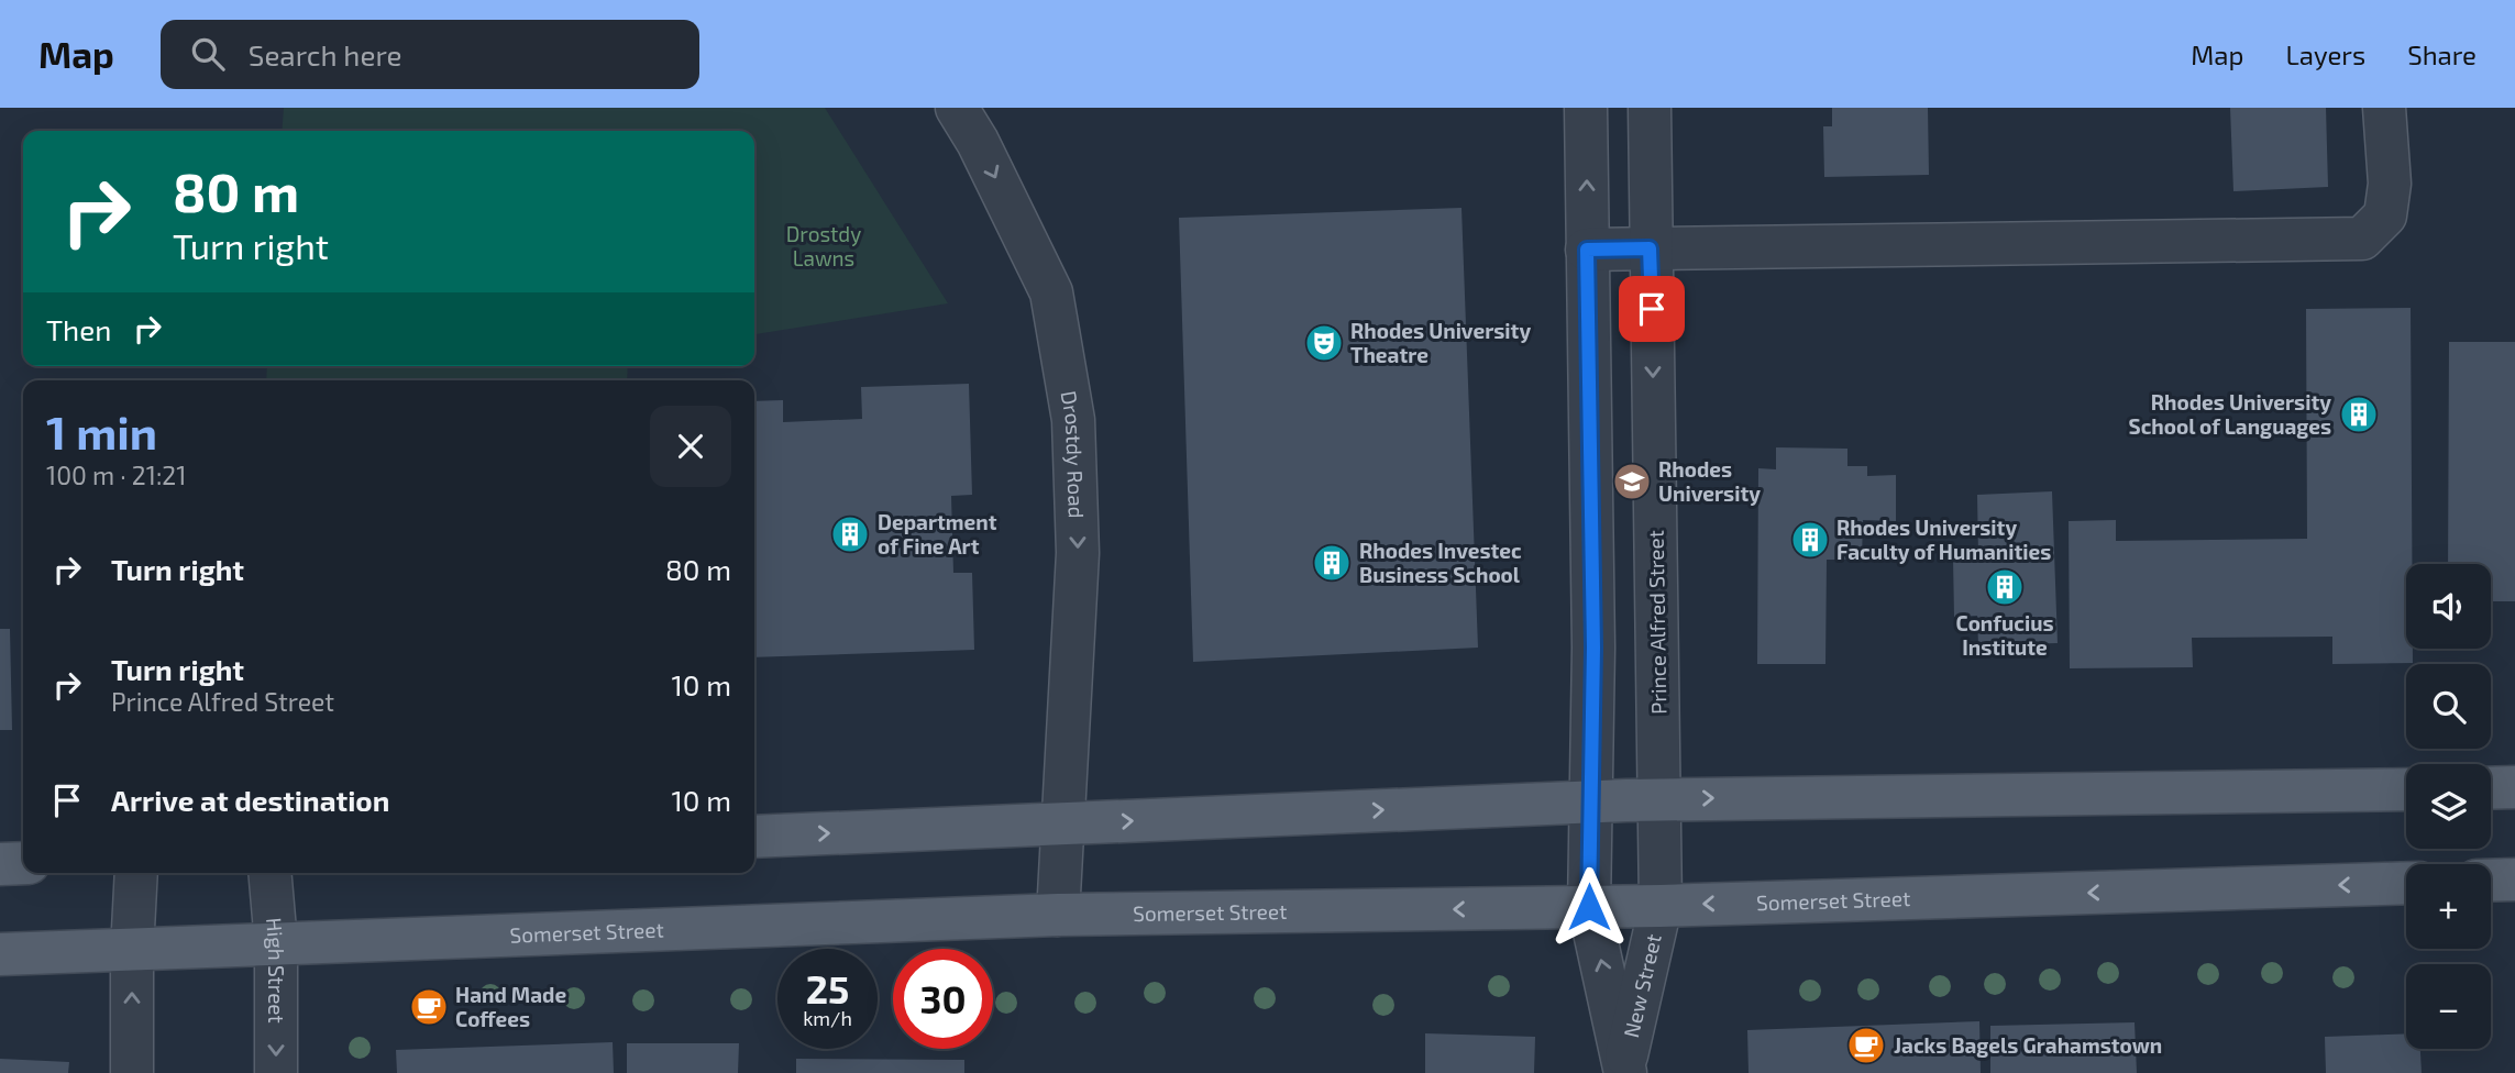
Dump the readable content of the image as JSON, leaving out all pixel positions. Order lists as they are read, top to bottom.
{
  "streets": {
    "main road": ["Somerset Street"],
    "street": [
      "Drostdy Road",
      "Prince Alfred Street",
      "High Street",
      "New Street"
    ]
  },
  "crossings": [
    ["Drostdy Road", "Somerset Street"],
    ["Prince Alfred Street", "Somerset Street"],
    ["Prince Alfred Street", "New Street"],
    ["Somerset Street", "High Street"],
    ["Somerset Street", "New Street"]
  ],
  "one_way": ["Drostdy Road"],
  "parks": ["Drostdy Lawns"],
  "places": {
    "theatre": ["Rhodes University Theatre"],
    "building": [
      "Rhodes University School of Languages",
      "Department of Fine Art",
      "Rhodes University Faculty of Humanities",
      "Rhodes Investec Business School",
      "Confucius Institute"
    ],
    "school or university": ["Rhodes University"],
    "cafe": ["Hand Made Coffees", "Jacks Bagels Grahamstown"]
  },
  "page": {
    "header": "Map",
    "search": "Search here",
    "nav": ["Map", "Layers", "Share"],
    "turn": ["80 m", "Turn right"],
    "then": "Then",
    "heading": ["1 min", "100 m · 21:21"],
    "list": [
      {
        "name": "Turn right",
        "value": "80 m"
      },
      {
        "name": "Turn right",
        "note": "Prince Alfred Street",
        "value": "10 m"
      },
      {
        "name": "Arrive at destination",
        "value": "10 m"
      }
    ],
    "map_buttons": ["+", "−"],
    "speed": "25 km/h",
    "limit": "30"
  }
}
